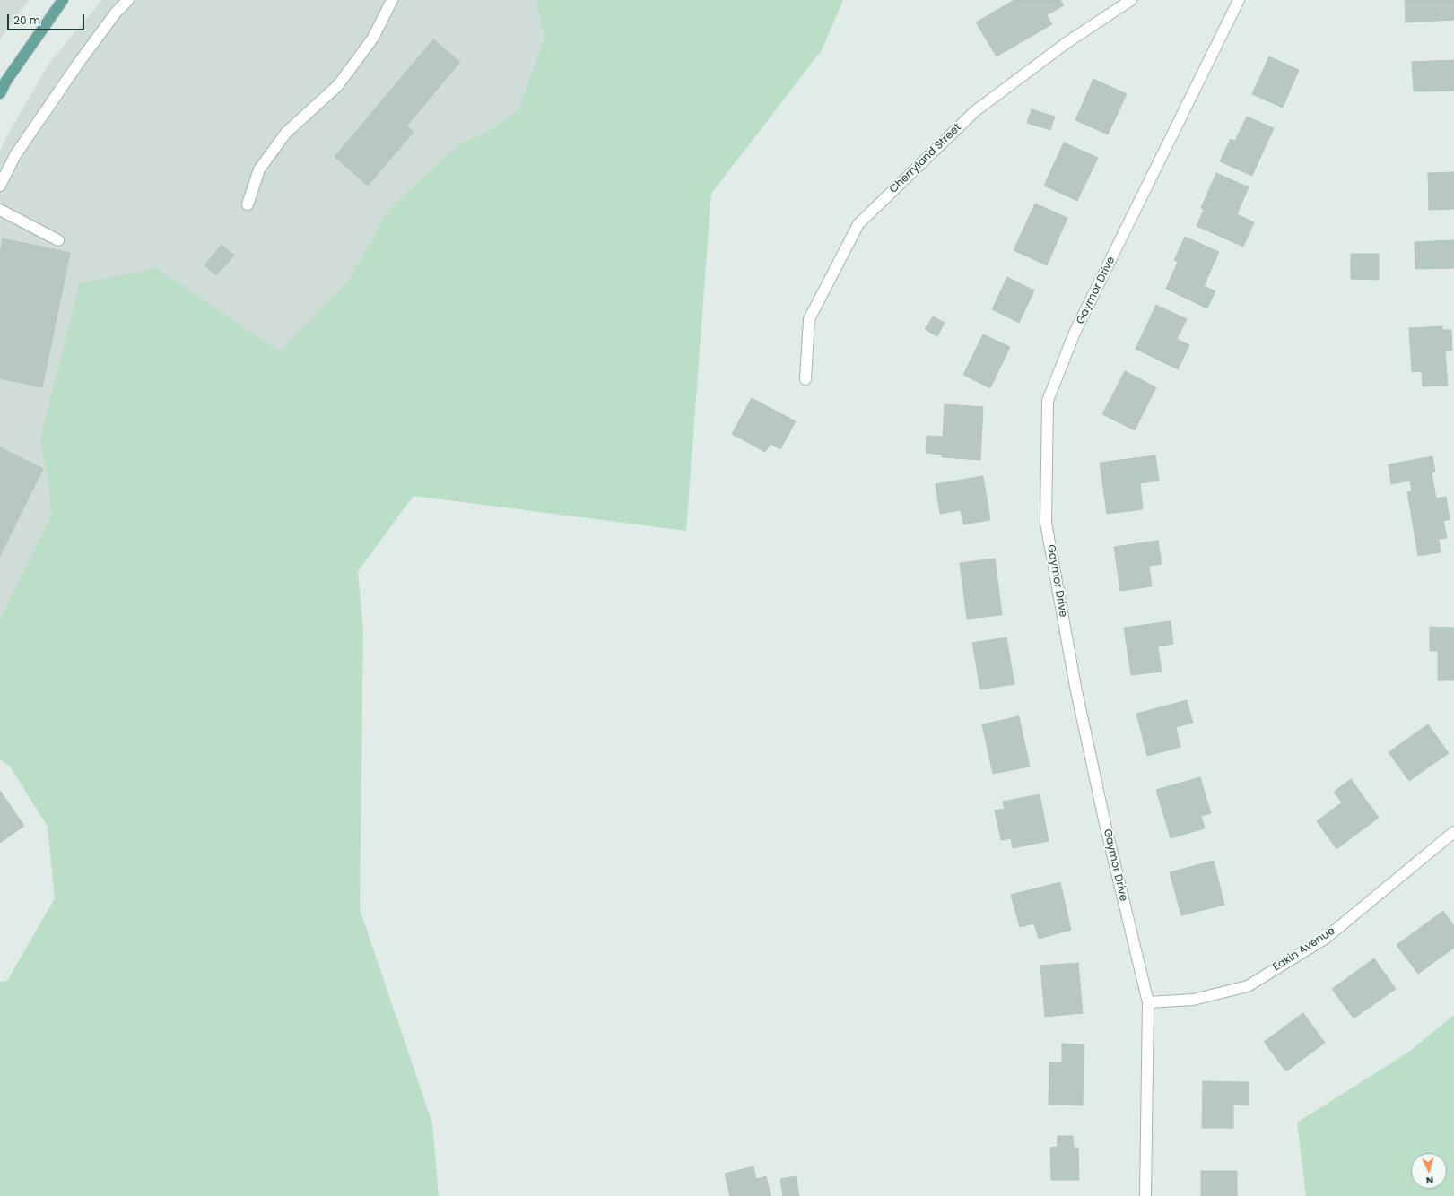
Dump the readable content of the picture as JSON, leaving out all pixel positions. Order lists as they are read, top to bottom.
{
  "streets": {
    "street": ["Cherryland Street", "Gaymor Drive", "Eakin Avenue"]
  },
  "crossings": [
    ["Gaymor Drive", "Eakin Avenue"]
  ],
  "scale_bar": "20 m",
  "north": "bottom"
}
